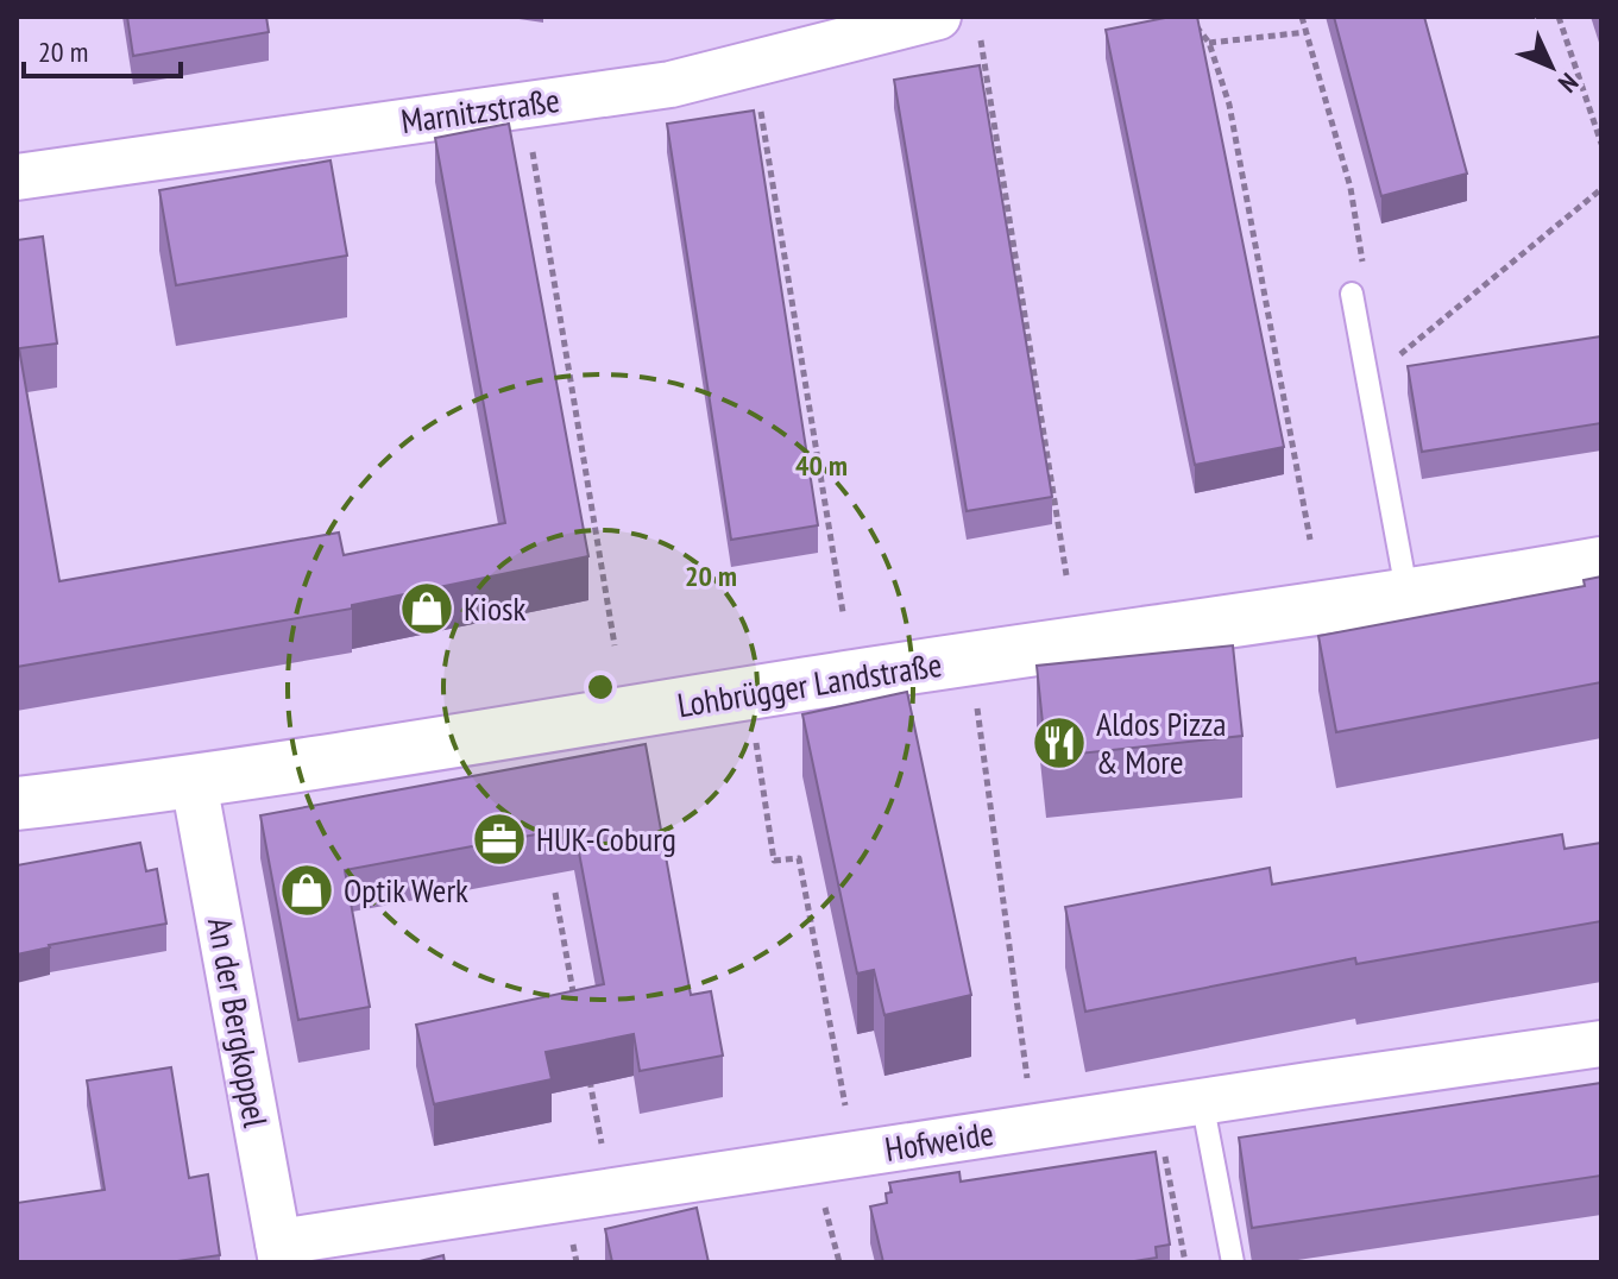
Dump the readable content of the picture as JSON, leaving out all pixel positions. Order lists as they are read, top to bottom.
{
  "streets": {
    "street": [
      "Marnitzstraße",
      "Lohbrügger Landstraße",
      "An der Bergkoppel",
      "Hofweide"
    ]
  },
  "crossings": [
    ["Lohbrügger Landstraße", "An der Bergkoppel"],
    ["An der Bergkoppel", "Hofweide"]
  ],
  "places": {
    "shop": ["Kiosk", "Optik Werk"],
    "restaurant": ["Aldos Pizza & More"],
    "office": ["HUK-Coburg"]
  },
  "scale_bar": "20 m",
  "north": "bottom right",
  "rings": ["40 m", "20 m"]
}
